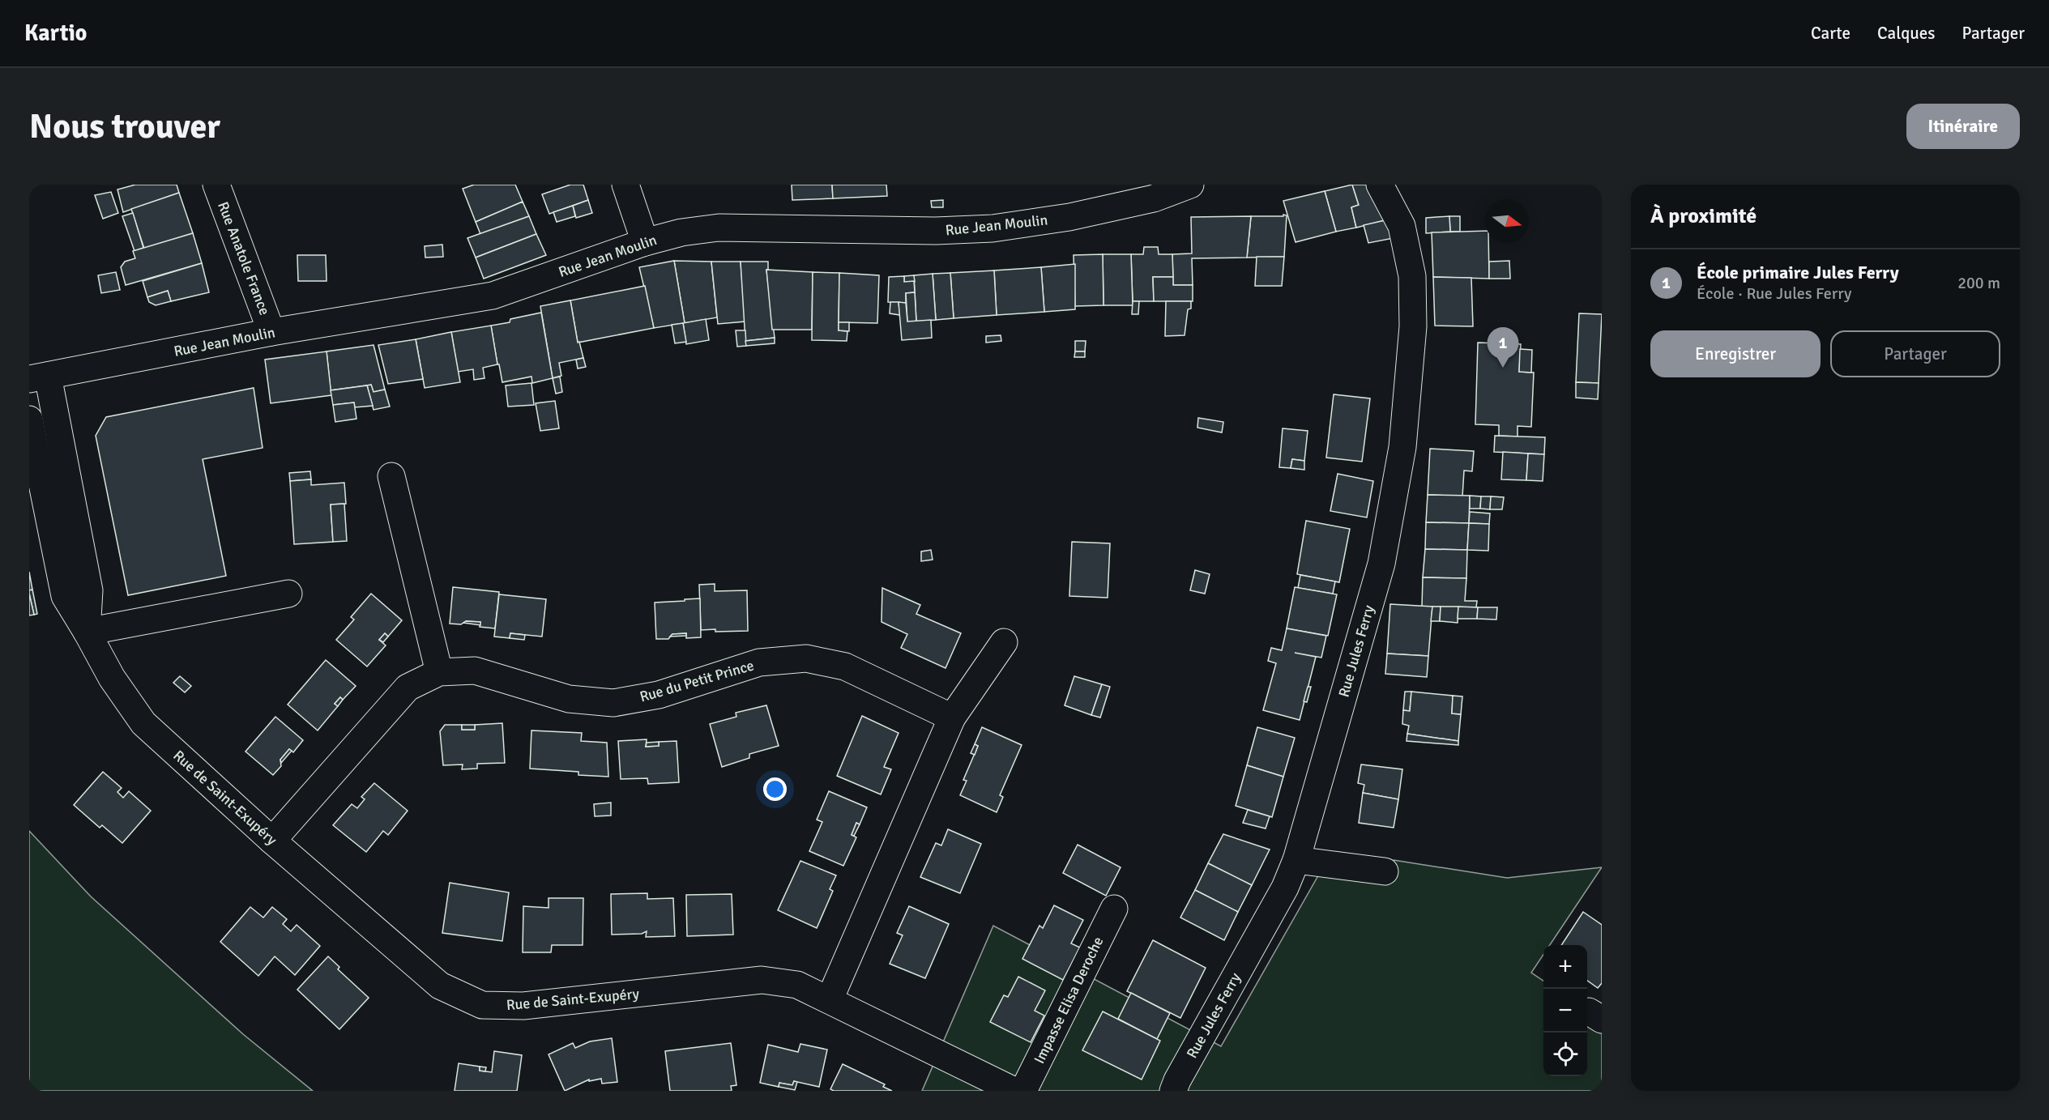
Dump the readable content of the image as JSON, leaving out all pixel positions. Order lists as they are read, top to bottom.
{
  "streets": {
    "street": [
      "Rue Jean Moulin",
      "Rue Anatole France",
      "Rue Jules Ferry",
      "Rue du Petit Prince",
      "Rue de Saint-Exupéry",
      "Impasse Elisa Deroche"
    ]
  },
  "crossings": [
    ["Rue Jean Moulin", "Rue Anatole France"],
    ["Rue du Petit Prince", "Rue de Saint-Exupéry"]
  ],
  "north": "right",
  "page": {
    "header": "Kartio",
    "nav": ["Carte", "Calques", "Partager"],
    "buttons": [
      "Itinéraire",
      ["Enregistrer", "Partager"]
    ],
    "title": "Nous trouver",
    "heading": "À proximité",
    "list": [
      {
        "mark": "1",
        "name": "École primaire Jules Ferry",
        "note": "École · Rue Jules Ferry",
        "value": "200 m"
      }
    ],
    "pins": "1",
    "map_buttons": ["+", "−"]
  }
}
